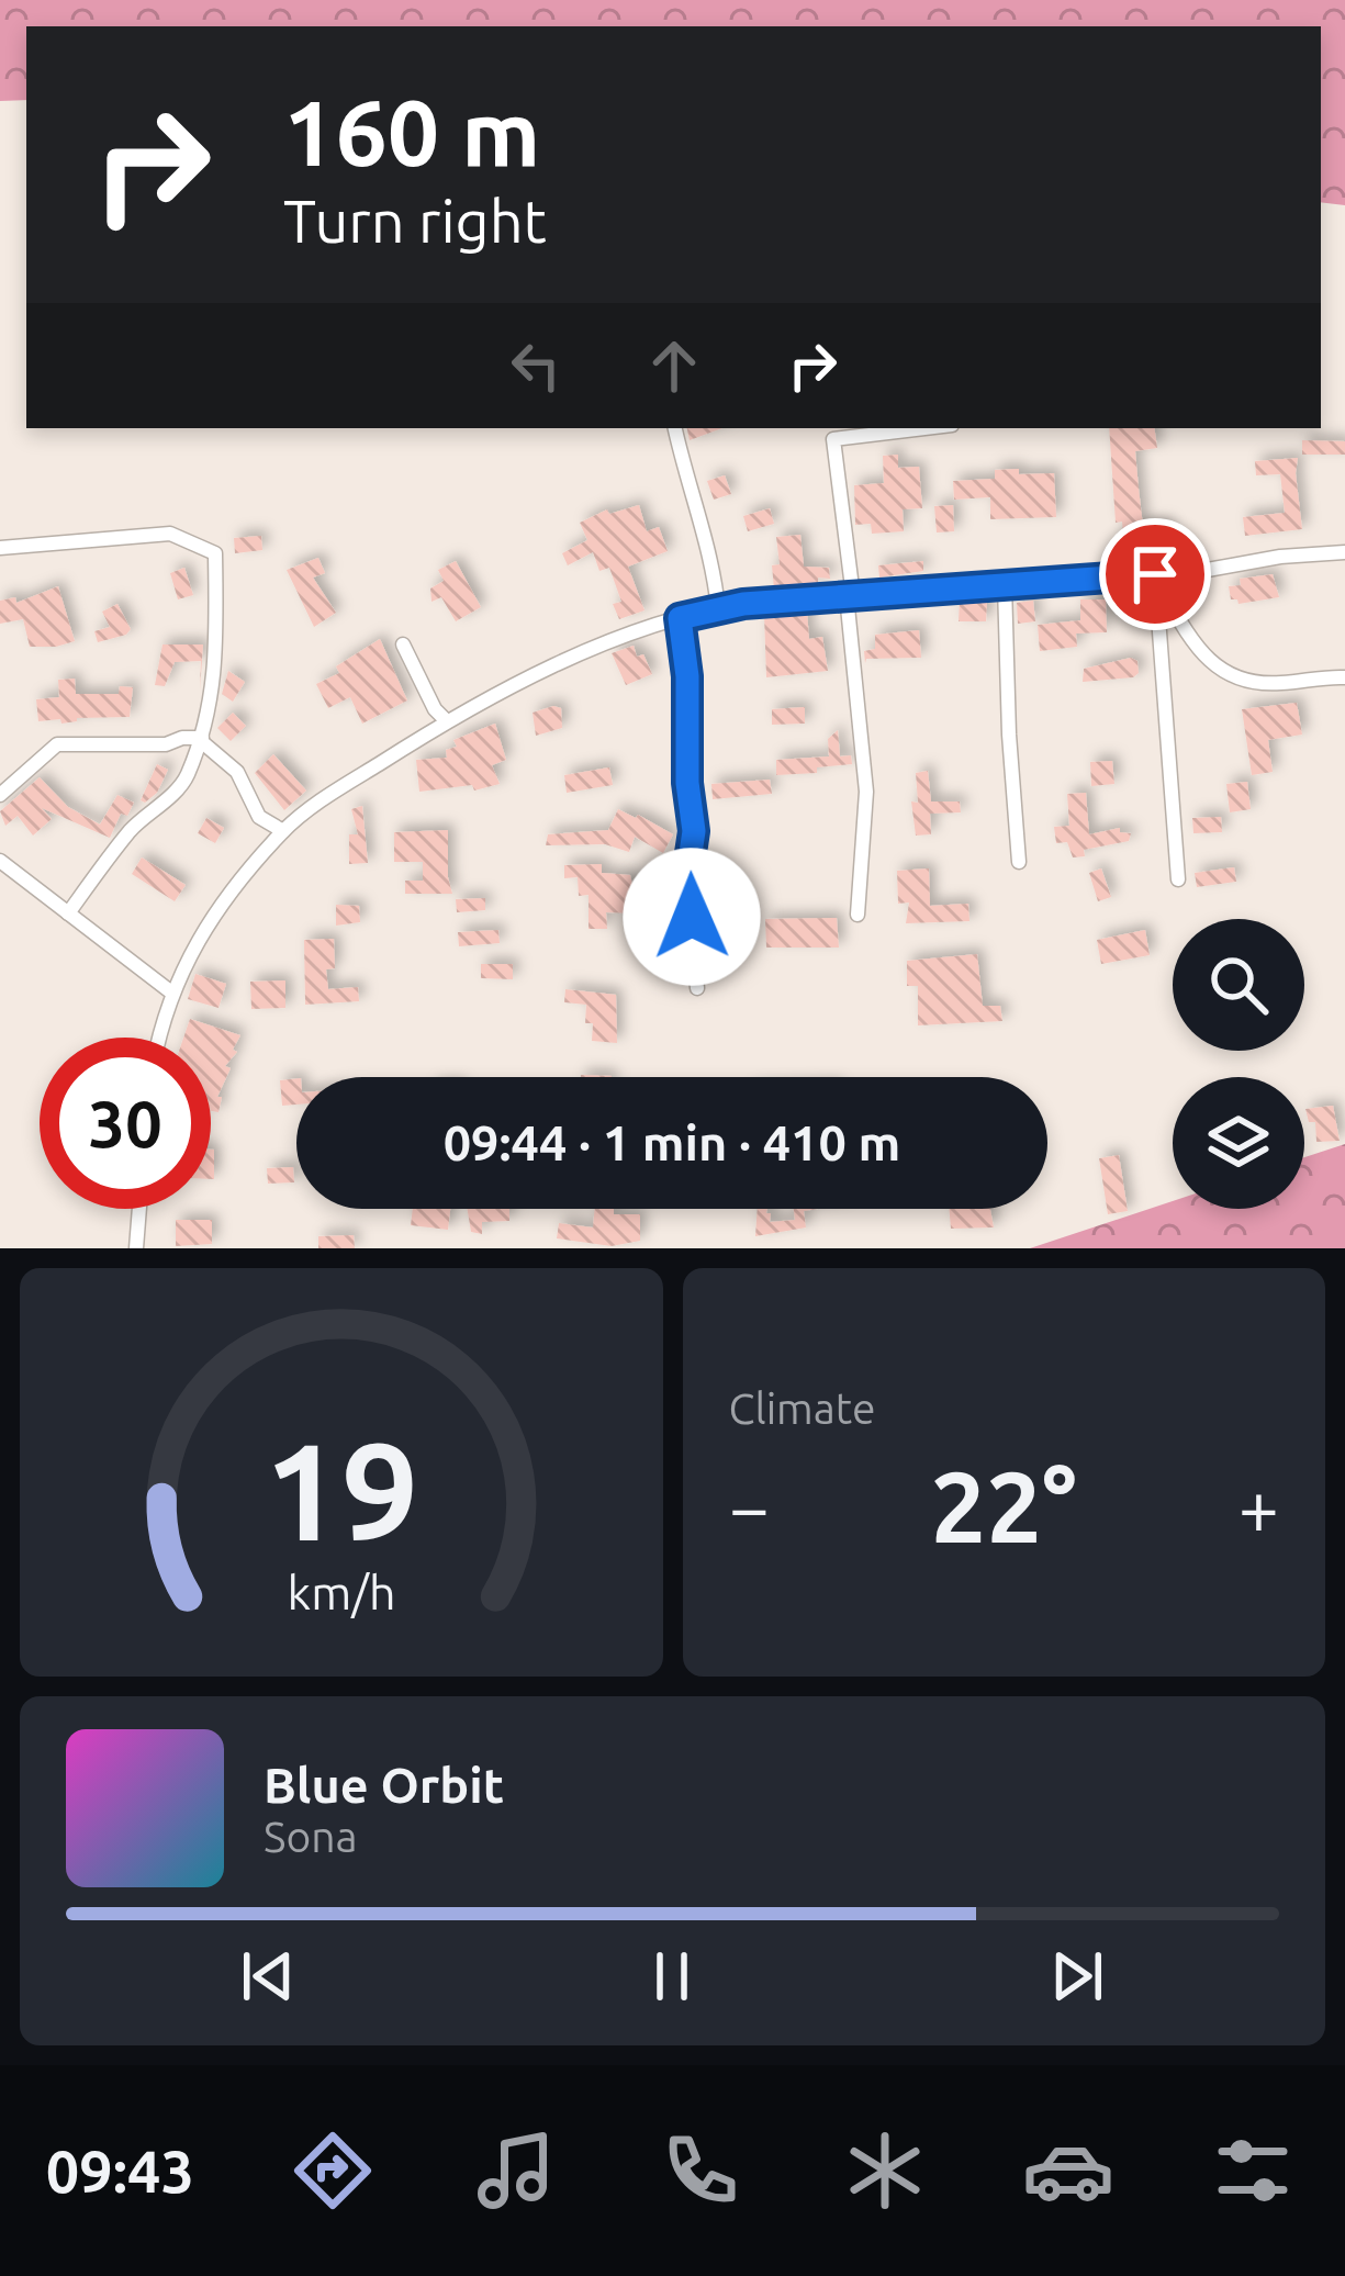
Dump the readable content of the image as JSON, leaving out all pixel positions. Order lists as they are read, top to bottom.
{
  "page": {
    "turn": ["160 m", "Turn right"],
    "limit": "30",
    "trip": "09:44 · 1 min · 410 m",
    "tile": "Climate",
    "heat": ["−", "22°", "+"],
    "song": ["Blue Orbit", "Sona"],
    "tabs": "09:43",
    "gauge": ["19", "km/h"]
  }
}
